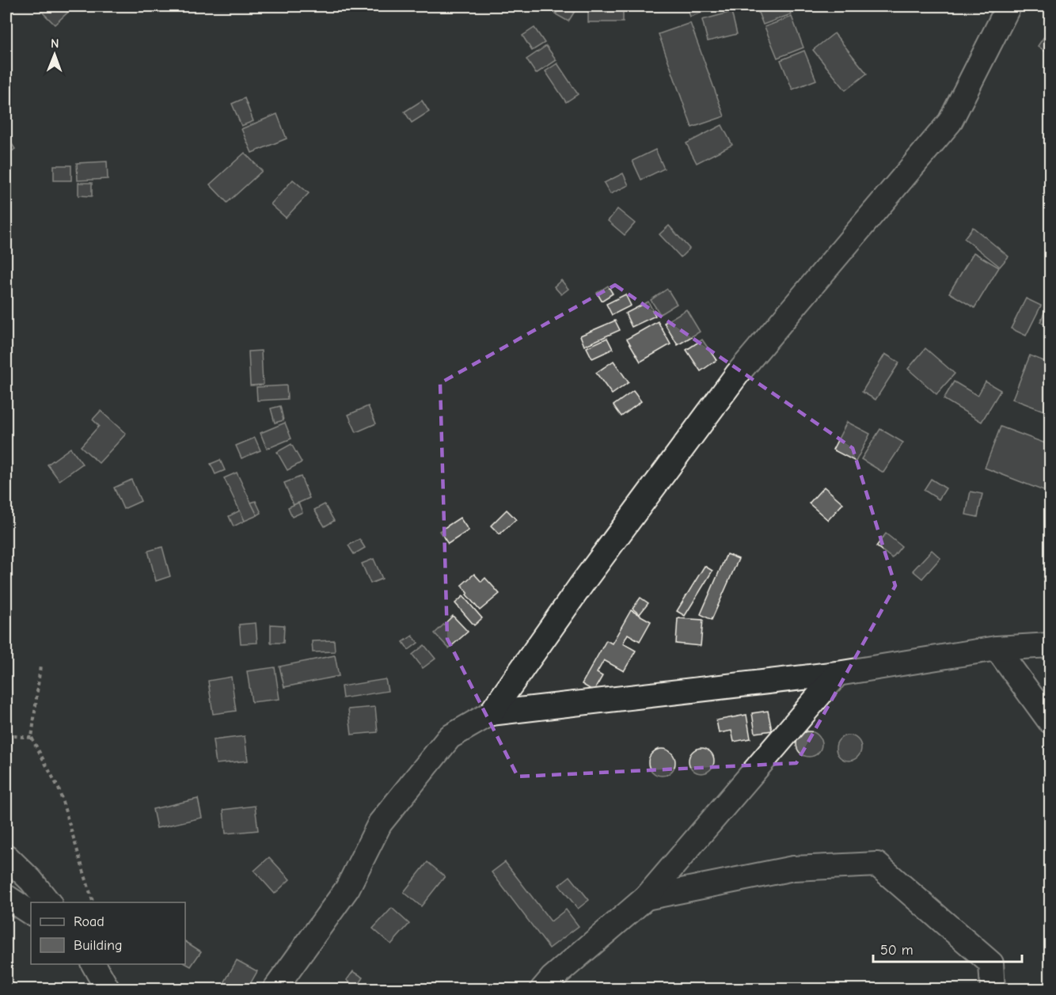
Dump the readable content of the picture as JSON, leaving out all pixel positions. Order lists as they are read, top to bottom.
{
  "legend": ["Road", "Building"],
  "scale_bar": "50 m",
  "north": "top"
}
